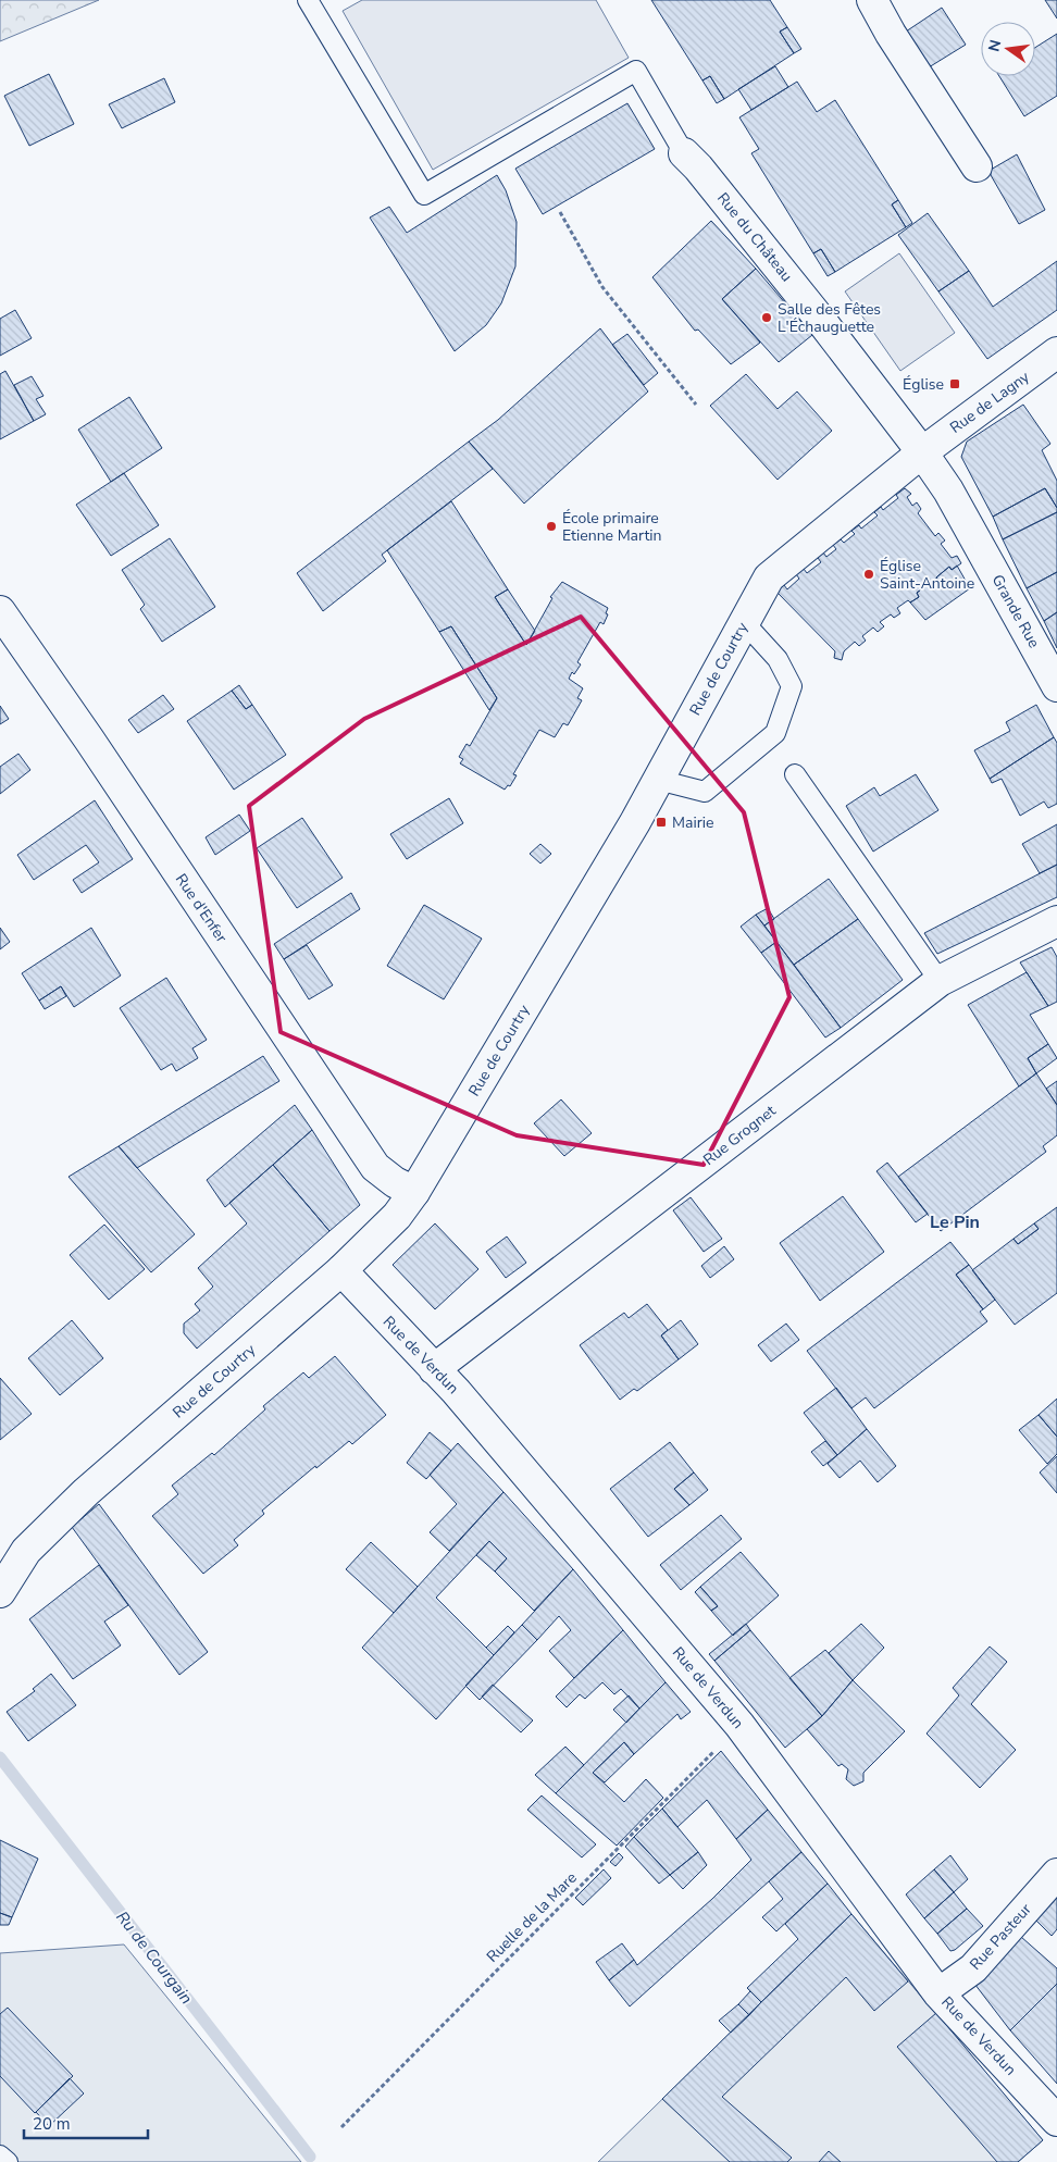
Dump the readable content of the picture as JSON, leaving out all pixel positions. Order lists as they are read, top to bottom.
{
  "streets": {
    "street": [
      "Rue du Château",
      "Rue de Lagny",
      "Grande Rue",
      "Rue de Courtry",
      "Rue d'Enfer",
      "Rue Grognet",
      "Rue de Verdun",
      "Rue Pasteur"
    ],
    "path": ["Ruelle de la Mare"]
  },
  "crossings": [
    ["Rue du Château", "Rue de Lagny"],
    ["Rue du Château", "Grande Rue"],
    ["Rue du Château", "Rue de Courtry"],
    ["Rue de Lagny", "Grande Rue"],
    ["Rue de Lagny", "Rue de Courtry"],
    ["Grande Rue", "Rue de Courtry"],
    ["Rue de Courtry", "Rue d'Enfer"],
    ["Rue de Courtry", "Rue de Verdun"],
    ["Rue Grognet", "Rue de Verdun"],
    ["Rue de Verdun", "Ruelle de la Mare"],
    ["Rue de Verdun", "Rue Pasteur"]
  ],
  "districts": ["Le Pin"],
  "water": ["Ru de Courgain"],
  "places": {
    "other": ["Salle des Fêtes L'Échauguette", "École primaire Etienne Martin", "Église Saint-Antoine"],
    "transit": ["Église", "Mairie"]
  },
  "scale_bar": "20 m",
  "north": "left"
}
